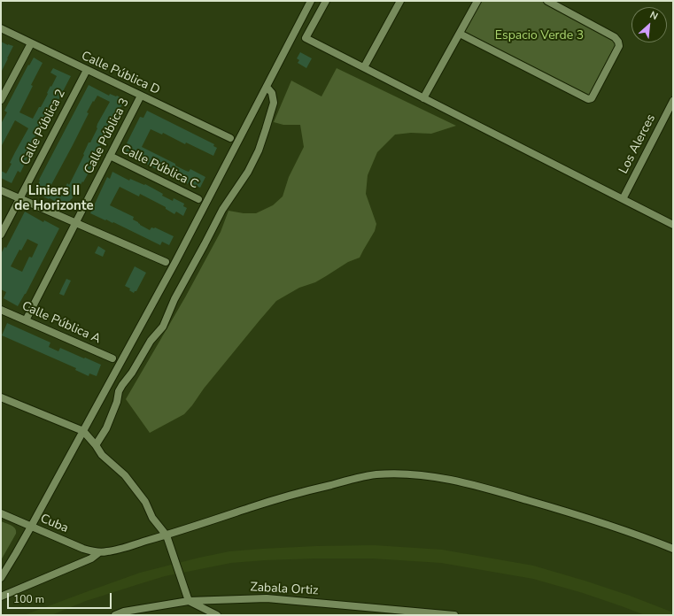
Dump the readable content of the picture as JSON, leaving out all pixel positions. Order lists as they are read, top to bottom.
{
  "streets": {
    "street": [
      "Calle Pública D",
      "Calle Pública 2",
      "Calle Pública 3",
      "Los Alerces",
      "Calle Pública C",
      "Calle Pública A",
      "Cuba",
      "Zabala Ortiz"
    ]
  },
  "crossings": [
    ["Calle Pública D", "Calle Pública 2"],
    ["Calle Pública D", "Calle Pública 3"],
    ["Calle Pública 3", "Calle Pública C"],
    ["Calle Pública 3", "Calle Pública A"]
  ],
  "districts": ["Liniers II de Horizonte"],
  "parks": ["Espacio Verde 3"],
  "scale_bar": "100 m",
  "north": "top right"
}
